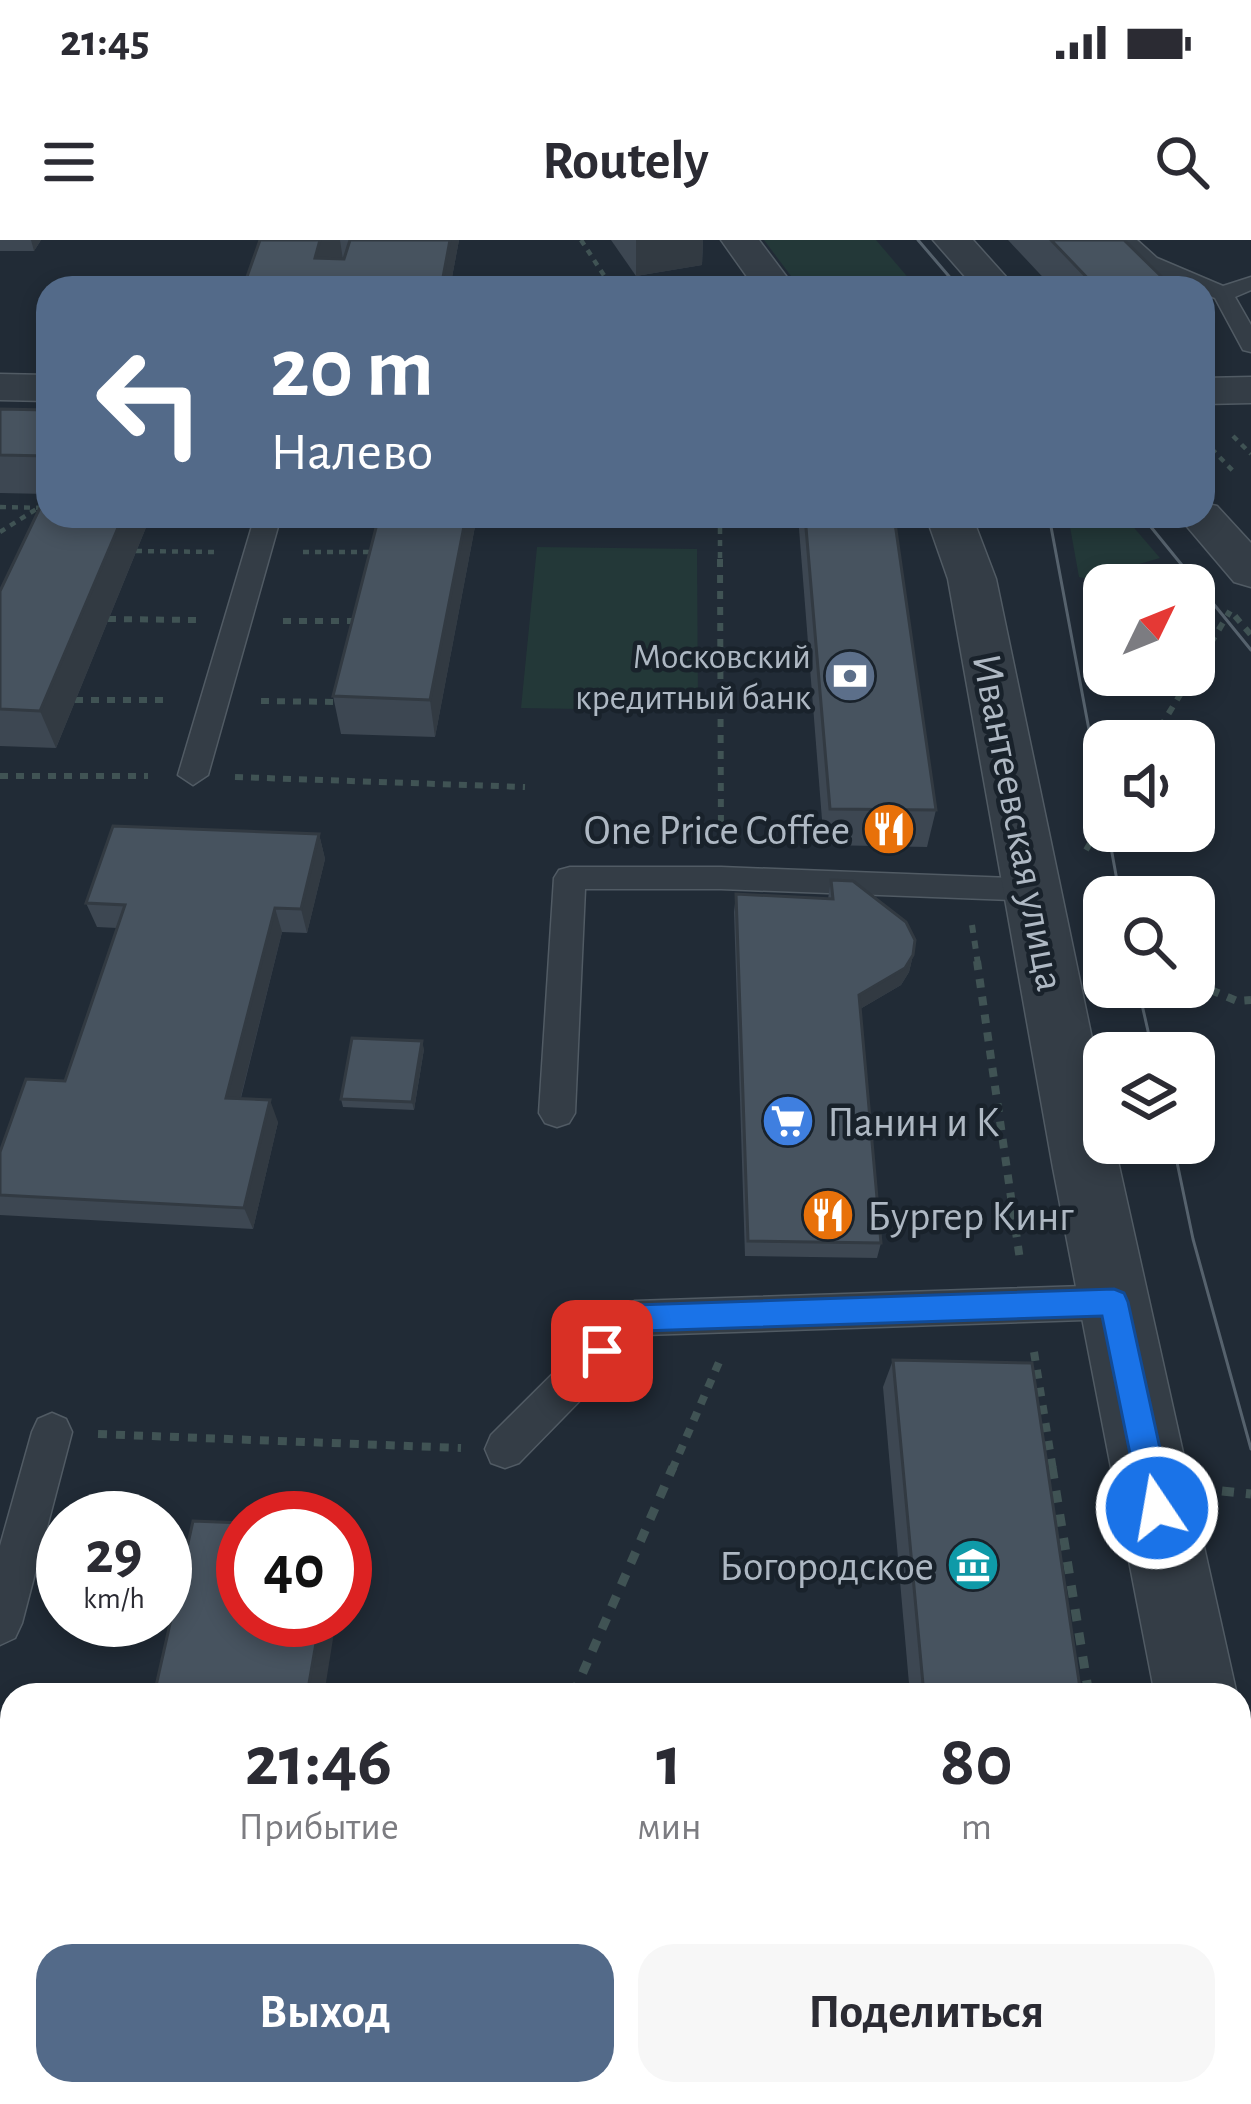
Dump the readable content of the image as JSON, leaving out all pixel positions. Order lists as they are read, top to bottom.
{
  "streets": {
    "street": ["Ивантеевская улица"]
  },
  "places": {
    "bank": ["Московский кредитный банк"],
    "restaurant": ["One Price Coffee", "Бургер Кинг"],
    "supermarket": ["Панин и К"],
    "museum": ["Богородское"]
  },
  "north": "top right",
  "page": {
    "status": "21:45",
    "header": "Routely",
    "turn": ["20 m", "Налево"],
    "speed": "29 km/h",
    "limit": "40",
    "eta": [
      "21:46",
      "Прибытие",
      "1",
      "мин",
      "80",
      "m"
    ],
    "buttons": ["Выход", "Поделиться"]
  }
}
